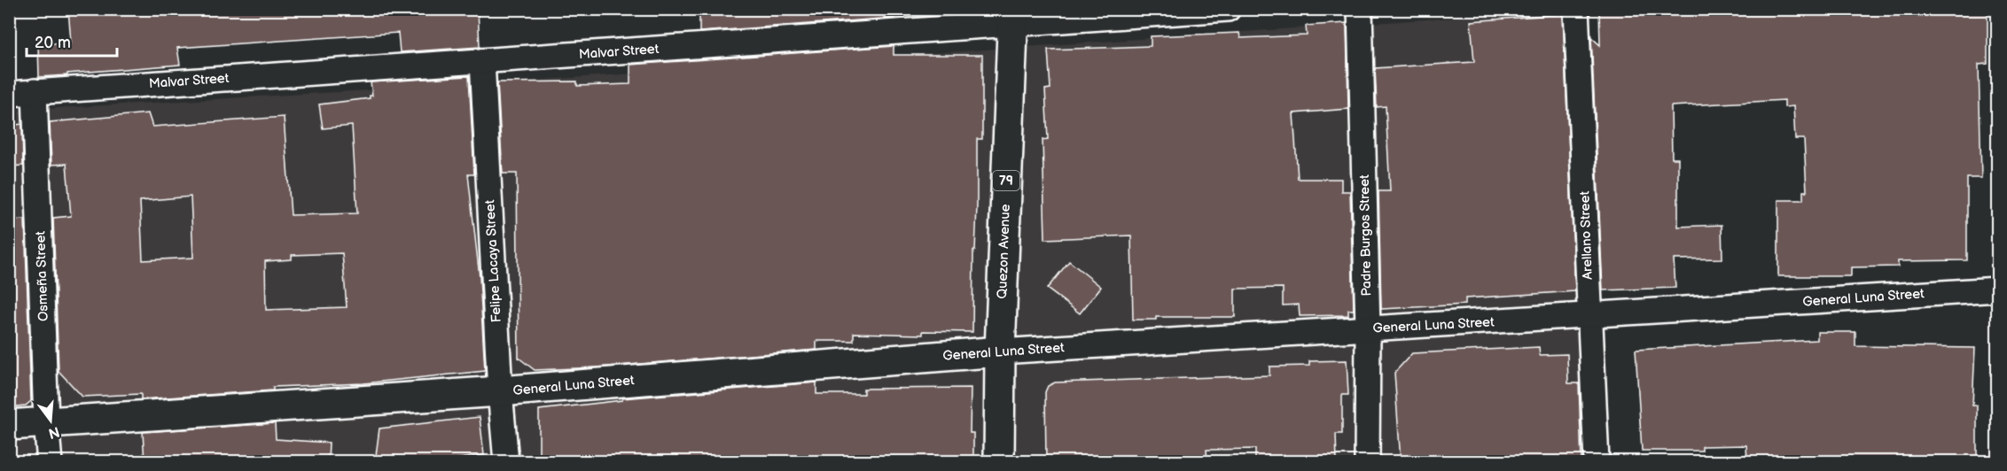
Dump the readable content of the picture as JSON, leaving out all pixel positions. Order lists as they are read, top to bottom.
{
  "streets": {
    "street": [
      "Malvar Street",
      "79",
      "Padre Burgos Street",
      "Arellano Street",
      "Quezon Avenue",
      "Felipe Lacaya Street",
      "Osmeña Street",
      "General Luna Street"
    ]
  },
  "crossings": [
    ["Malvar Street", "Quezon Avenue"],
    ["Malvar Street", "Felipe Lacaya Street"],
    ["Malvar Street", "Osmeña Street"],
    ["Padre Burgos Street", "General Luna Street"],
    ["Arellano Street", "General Luna Street"],
    ["Quezon Avenue", "General Luna Street"],
    ["Felipe Lacaya Street", "General Luna Street"],
    ["Osmeña Street", "General Luna Street"]
  ],
  "scale_bar": "20 m",
  "north": "bottom"
}
